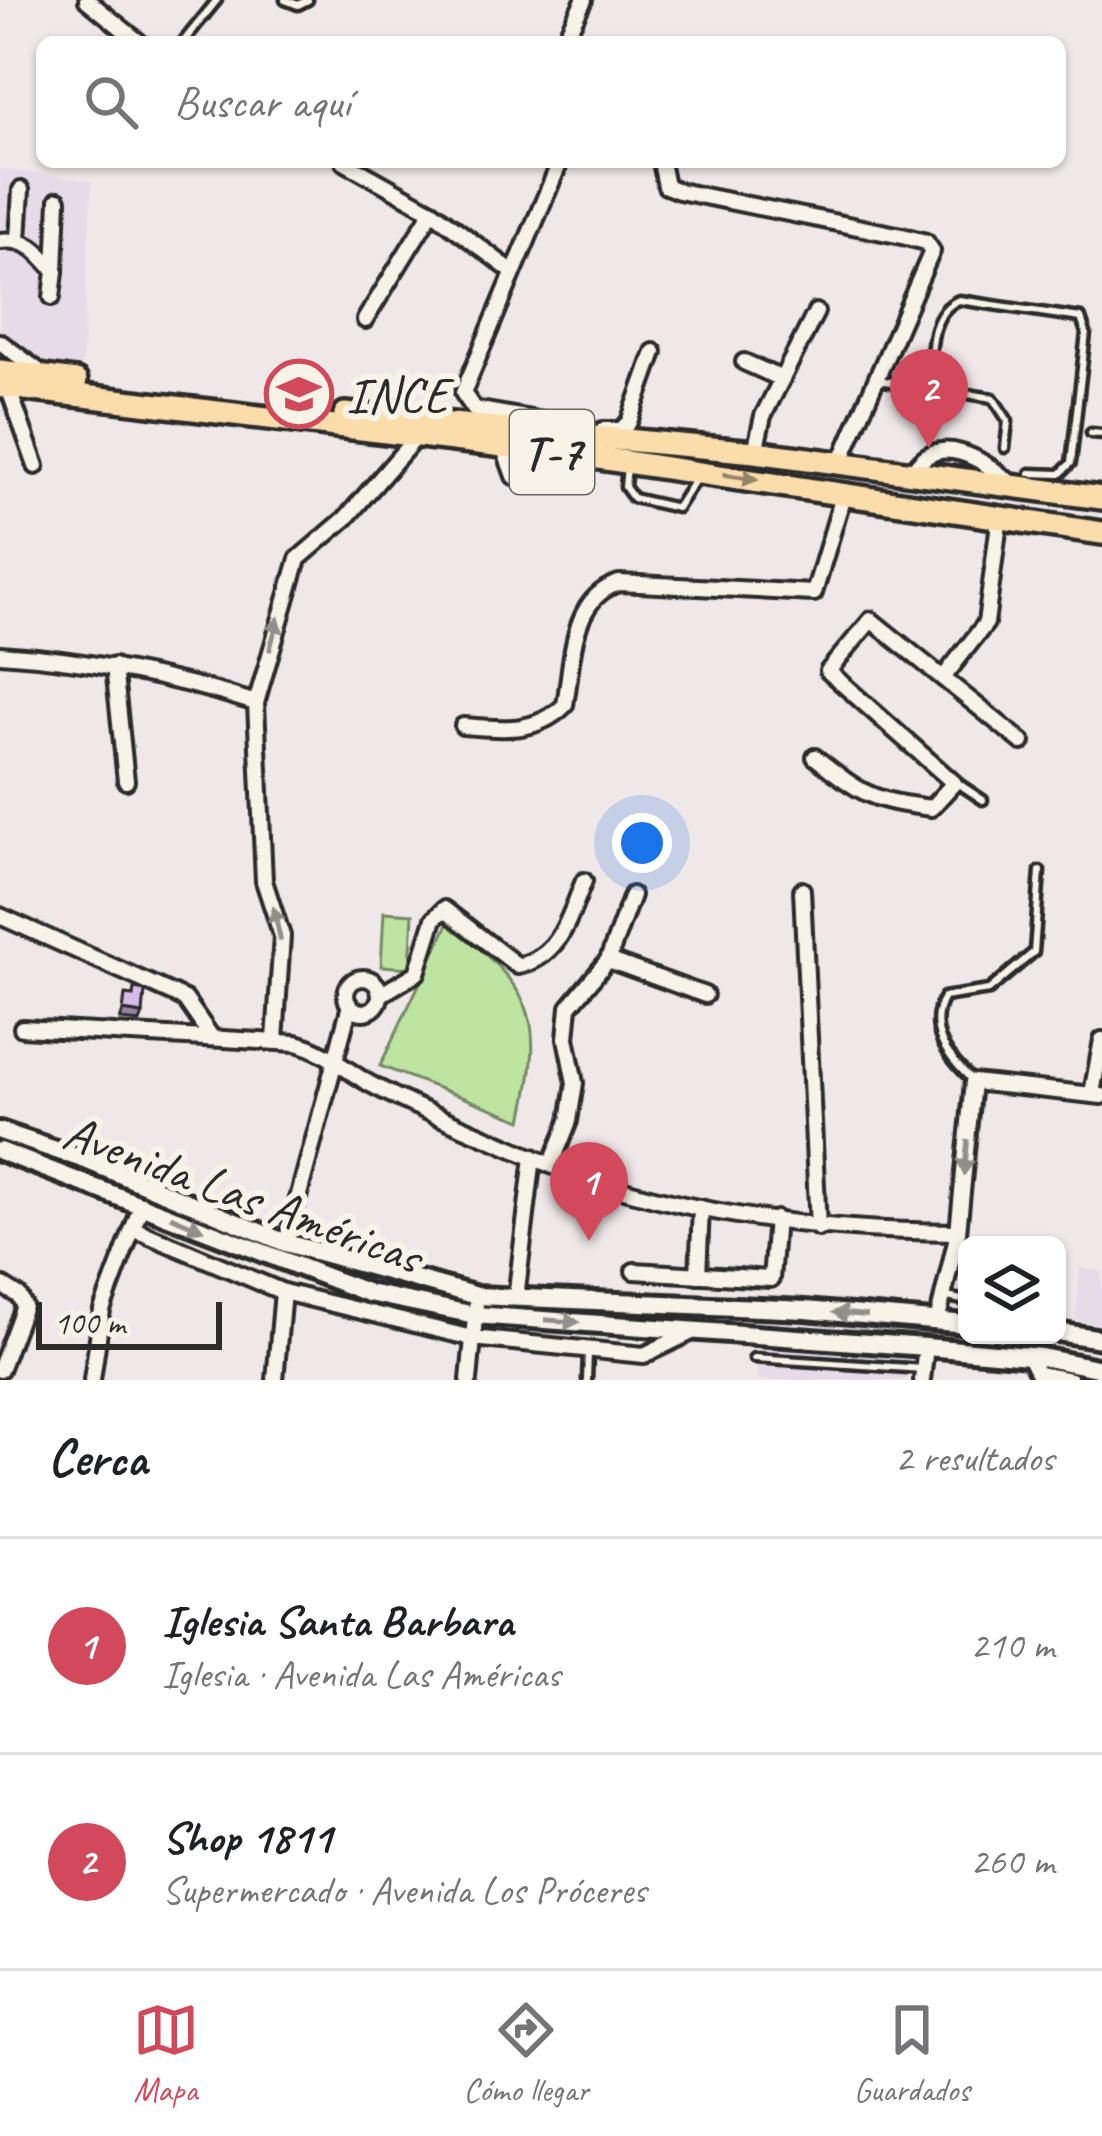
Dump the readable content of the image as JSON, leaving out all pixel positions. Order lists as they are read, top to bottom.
{
  "streets": {
    "highway": ["T-7"],
    "street": ["Avenida Las Américas"]
  },
  "places": {
    "school or university": ["INCE"]
  },
  "scale_bar": "100 m",
  "page": {
    "search": "Buscar aquí",
    "pins": ["2", "1"],
    "scale": "100 m",
    "heading": ["Cerca", "2 resultados"],
    "list": [
      {
        "mark": "1",
        "name": "Iglesia Santa Barbara",
        "note": "Iglesia · Avenida Las Américas",
        "value": "210 m"
      },
      {
        "mark": "2",
        "name": "Shop 1811",
        "note": "Supermercado · Avenida Los Próceres",
        "value": "260 m"
      }
    ],
    "nav": ["Mapa", "Cómo llegar", "Guardados"]
  }
}
